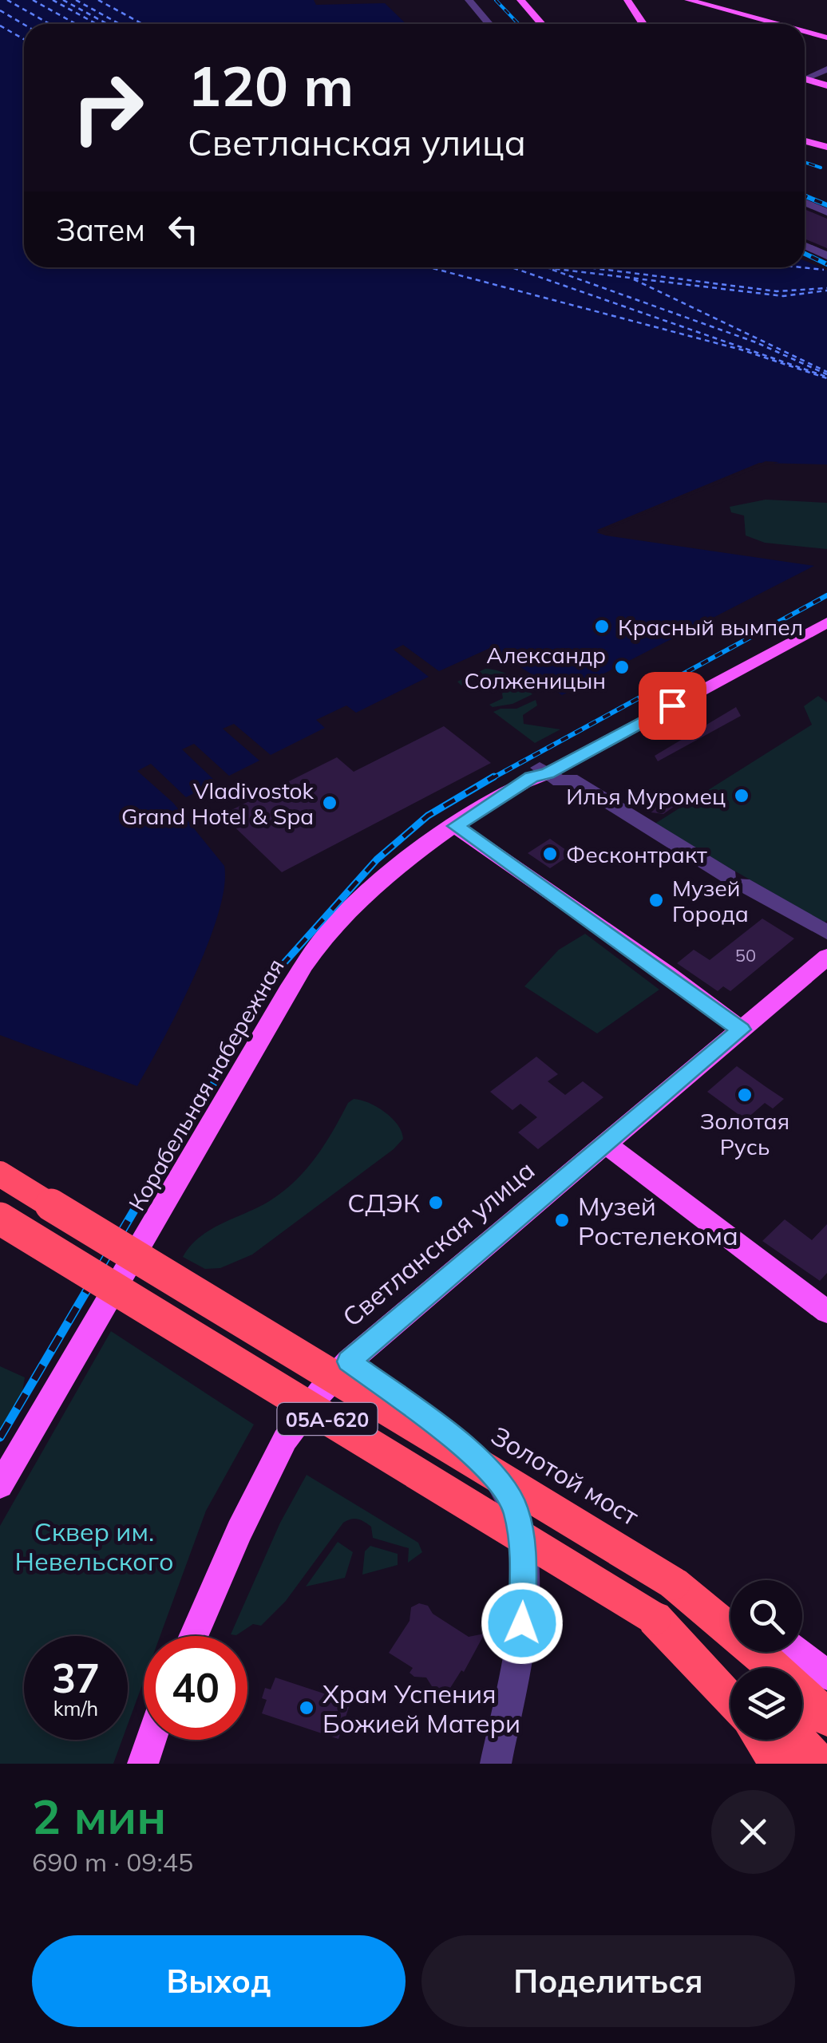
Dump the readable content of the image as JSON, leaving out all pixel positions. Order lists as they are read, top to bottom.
{
  "streets": {
    "highway": ["05А-620", "Золотой мост"],
    "main road": ["Корабельная набережная", "Светланская улица"]
  },
  "parks": ["Сквер им. Невельского"],
  "places": [
    "Красный вымпел",
    "Александр Солженицын",
    "Илья Муромец",
    "Vladivostok Grand Hotel & Spa",
    "Фесконтракт",
    "Музей Города",
    "Золотая Русь",
    "СДЭК",
    "Музей Ростелекома",
    "Храм Успения Божией Матери"
  ],
  "house_numbers": ["50"],
  "page": {
    "turn": ["120 m", "Светланская улица"],
    "then": "Затем",
    "speed": "37 km/h",
    "limit": "40",
    "heading": ["2 мин", "690 m · 09:45"],
    "buttons": ["Выход", "Поделиться"]
  }
}
